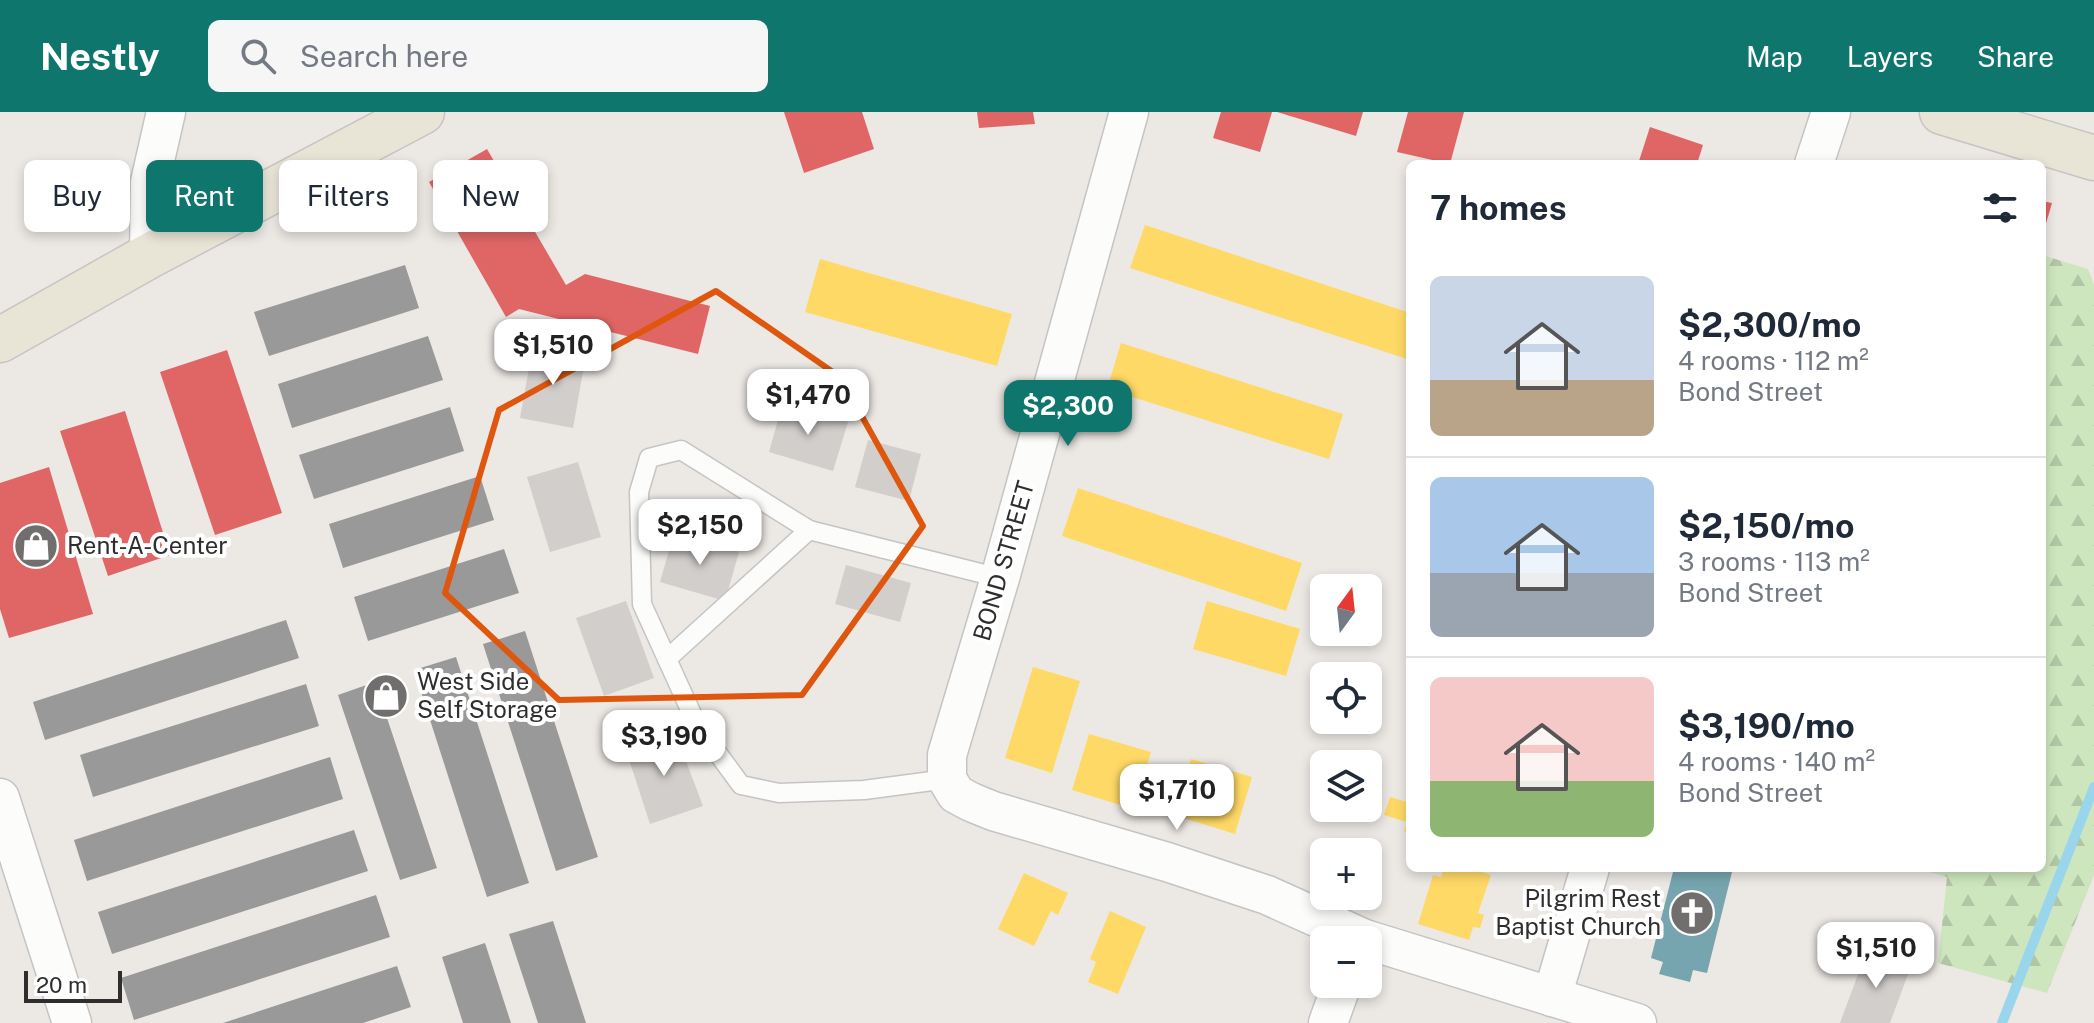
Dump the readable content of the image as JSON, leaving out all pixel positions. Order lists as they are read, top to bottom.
{
  "streets": {
    "street": ["BOND STREET"]
  },
  "places": {
    "shop": ["Rent-A-Center", "West Side Self Storage"],
    "church": ["Pilgrim Rest Baptist Church"]
  },
  "scale_bar": "20 m",
  "north": "top",
  "page": {
    "header": "Nestly",
    "search": "Search here",
    "nav": ["Map", "Layers", "Share"],
    "chip": [
      "Buy",
      "Rent",
      "Filters",
      "New"
    ],
    "heading": "7 homes",
    "list": [
      {
        "name": "$2,300/mo",
        "note": "4 rooms · 112 m² · Bond Street"
      },
      {
        "name": "$2,150/mo",
        "note": "3 rooms · 113 m² · Bond Street"
      },
      {
        "name": "$3,190/mo",
        "note": "4 rooms · 140 m² · Bond Street"
      }
    ],
    "price": [
      "$1,510",
      "$1,470",
      "$2,300",
      "$2,150",
      "$3,190",
      "$1,710",
      "$1,510"
    ],
    "map_buttons": ["+", "−"],
    "scale": "20 m"
  }
}
